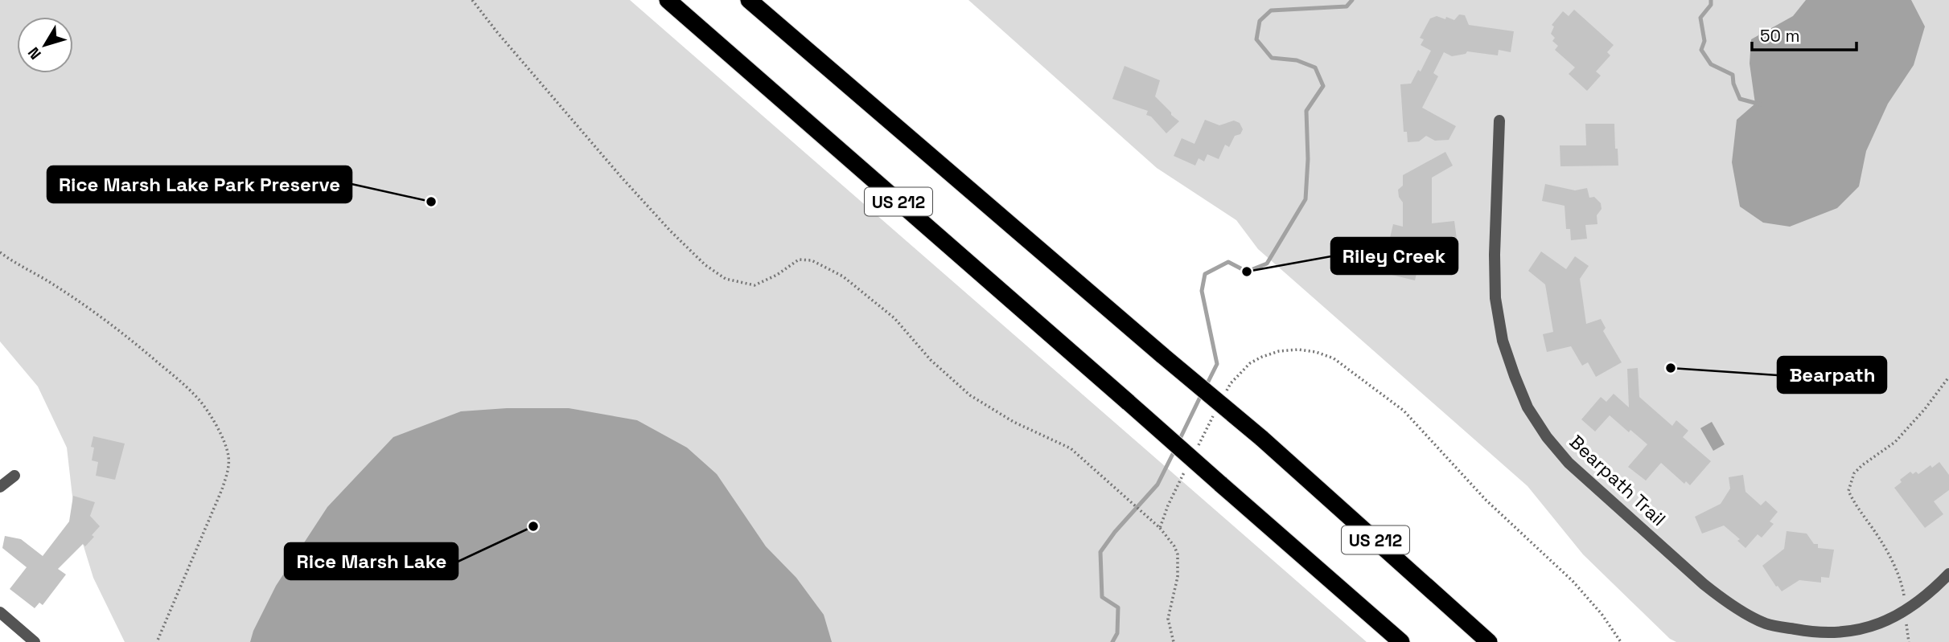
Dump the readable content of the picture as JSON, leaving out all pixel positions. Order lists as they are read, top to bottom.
{
  "streets": {
    "highway": ["US 212"],
    "street": ["Bearpath Trail"]
  },
  "places": [
    "Rice Marsh Lake Park Preserve",
    "Riley Creek",
    "Bearpath",
    "Rice Marsh Lake"
  ],
  "scale_bar": "50 m",
  "north": "bottom left"
}
